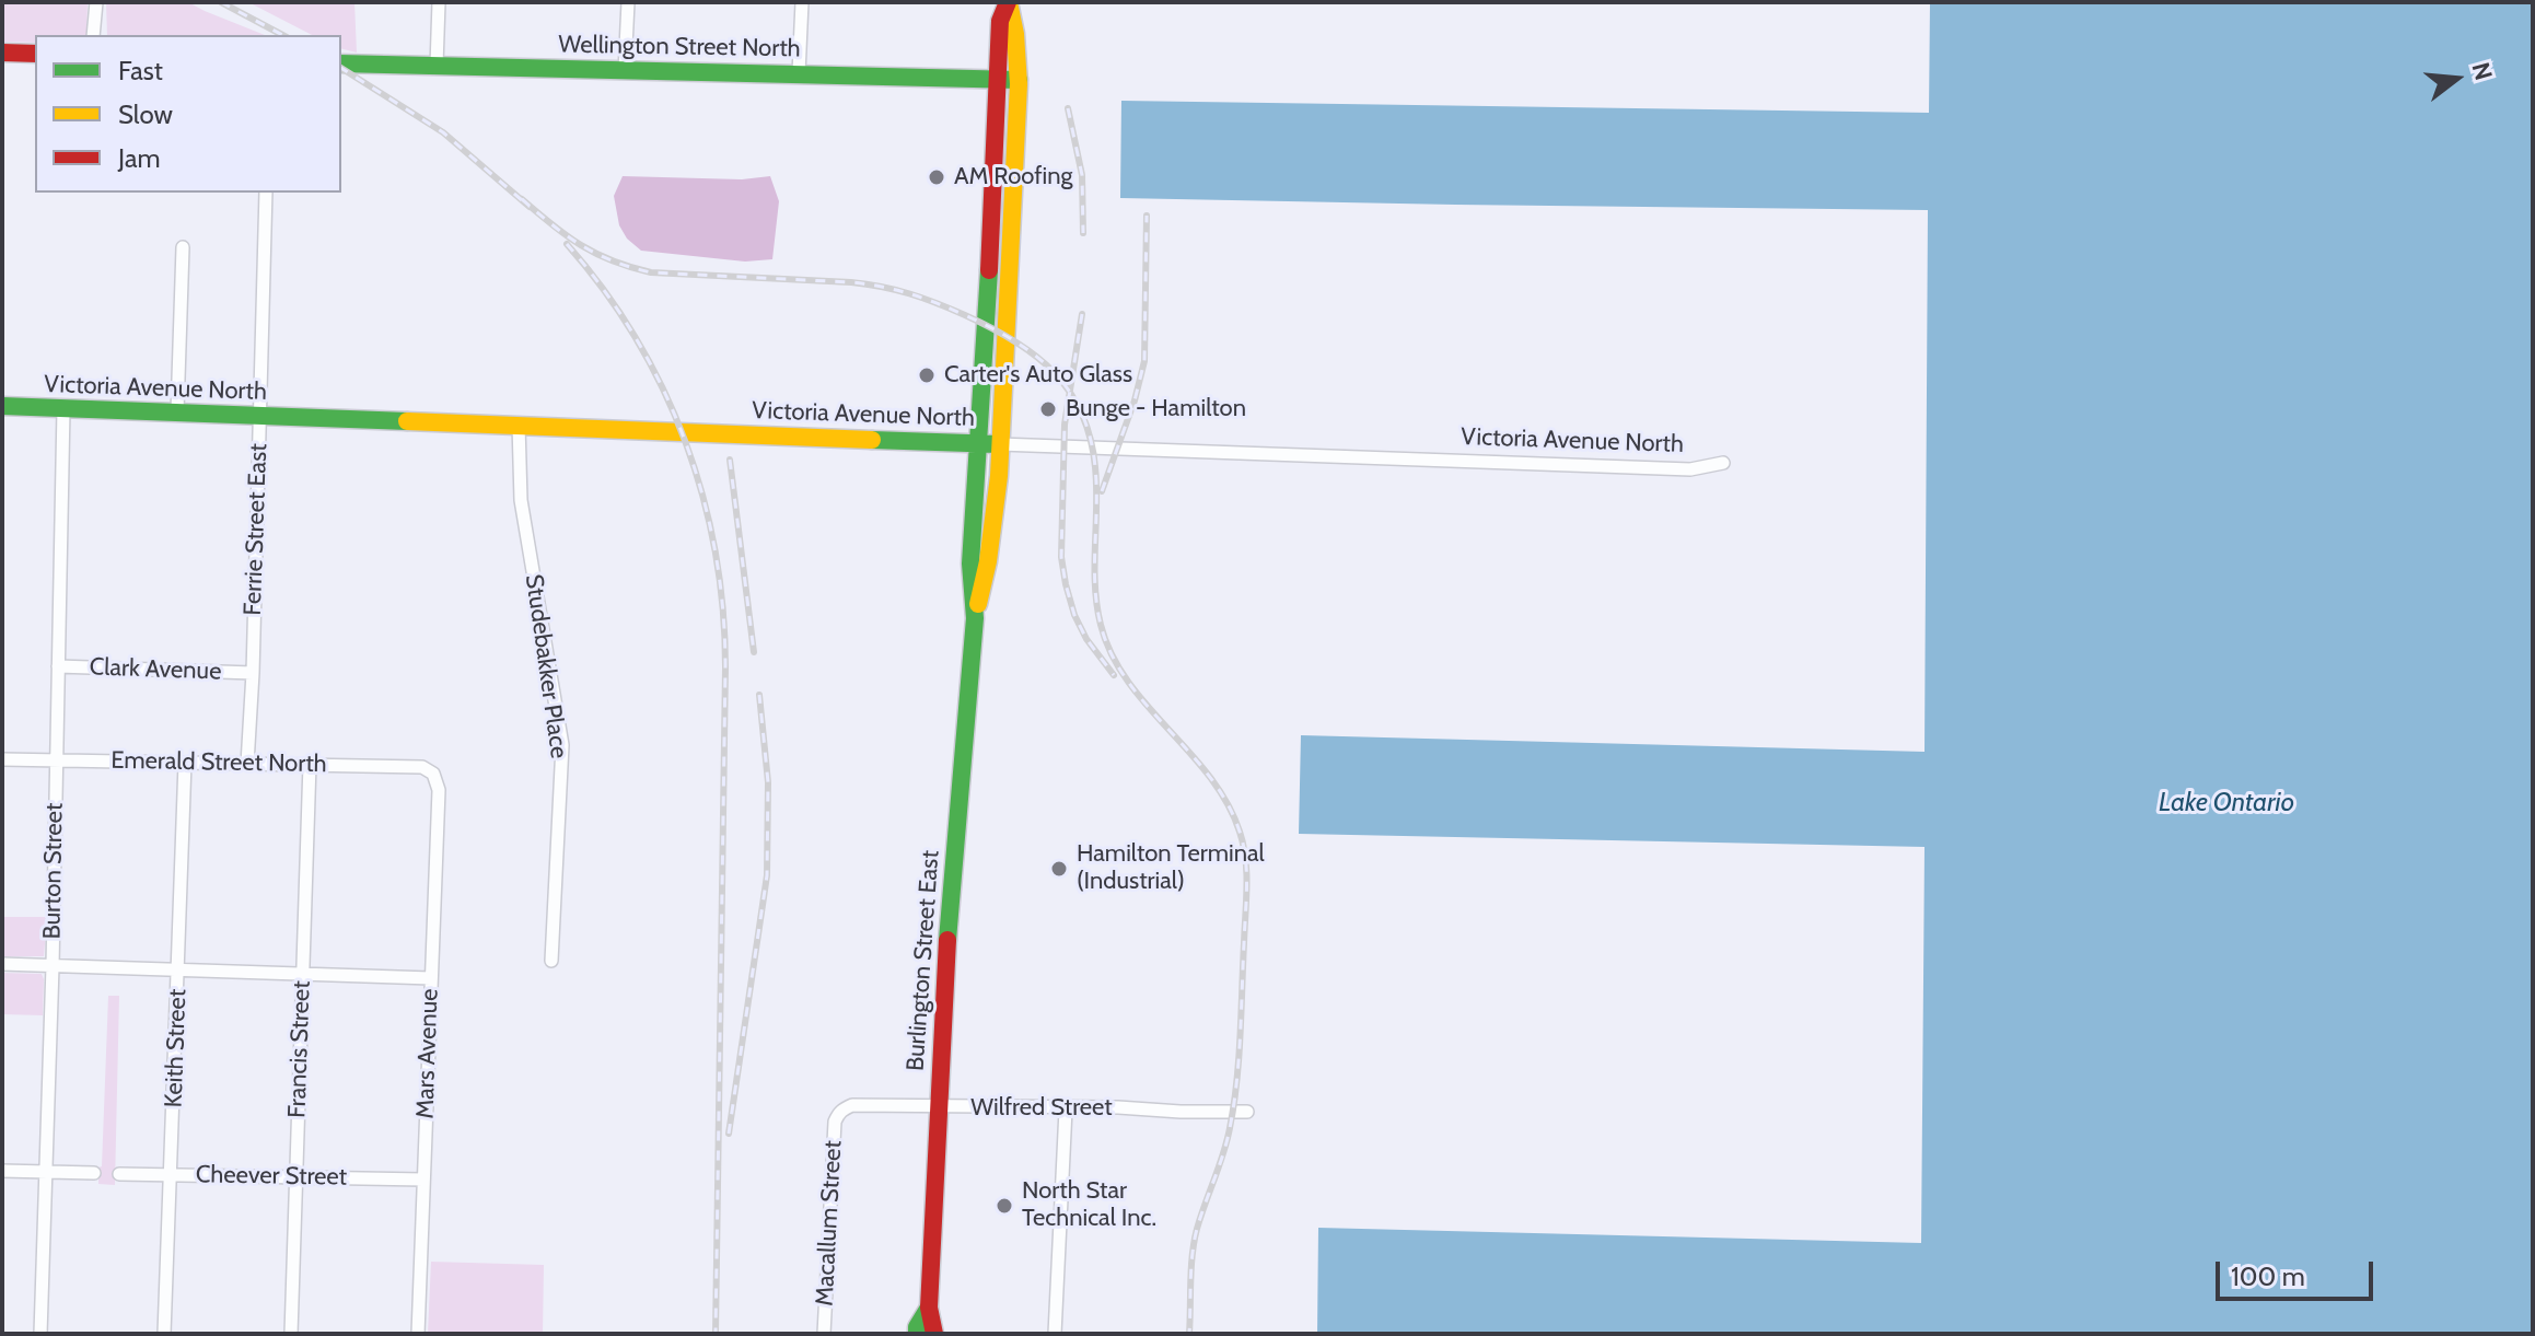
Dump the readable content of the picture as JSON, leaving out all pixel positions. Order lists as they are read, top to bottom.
{
  "streets": {
    "main road": ["Wellington Street North", "Victoria Avenue North", "Burlington Street East"],
    "street": [
      "Ferrie Street East",
      "Studebakker Place",
      "Clark Avenue",
      "Emerald Street North",
      "Burton Street",
      "Keith Street",
      "Francis Street",
      "Mars Avenue",
      "Wilfred Street",
      "Cheever Street",
      "Macallum Street"
    ]
  },
  "crossings": [
    ["Wellington Street North", "Burlington Street East"],
    ["Victoria Avenue North", "Ferrie Street East"],
    ["Victoria Avenue North", "Studebakker Place"],
    ["Victoria Avenue North", "Burton Street"],
    ["Victoria Avenue North", "Burlington Street East"],
    ["Ferrie Street East", "Clark Avenue"],
    ["Ferrie Street East", "Emerald Street North"],
    ["Clark Avenue", "Burton Street"],
    ["Emerald Street North", "Burton Street"],
    ["Emerald Street North", "Keith Street"],
    ["Emerald Street North", "Francis Street"],
    ["Emerald Street North", "Mars Avenue"],
    ["Burlington Street East", "Wilfred Street"],
    ["Keith Street", "Cheever Street"],
    ["Francis Street", "Cheever Street"],
    ["Mars Avenue", "Cheever Street"],
    ["Wilfred Street", "Macallum Street"]
  ],
  "water": ["Lake Ontario"],
  "places": [
    "AM Roofing",
    "Carter's Auto Glass",
    "Bunge - Hamilton",
    "Hamilton Terminal (Industrial)",
    "North Star Technical Inc."
  ],
  "legend": ["Fast", "Slow", "Jam"],
  "scale_bar": "100 m",
  "north": "right"
}
